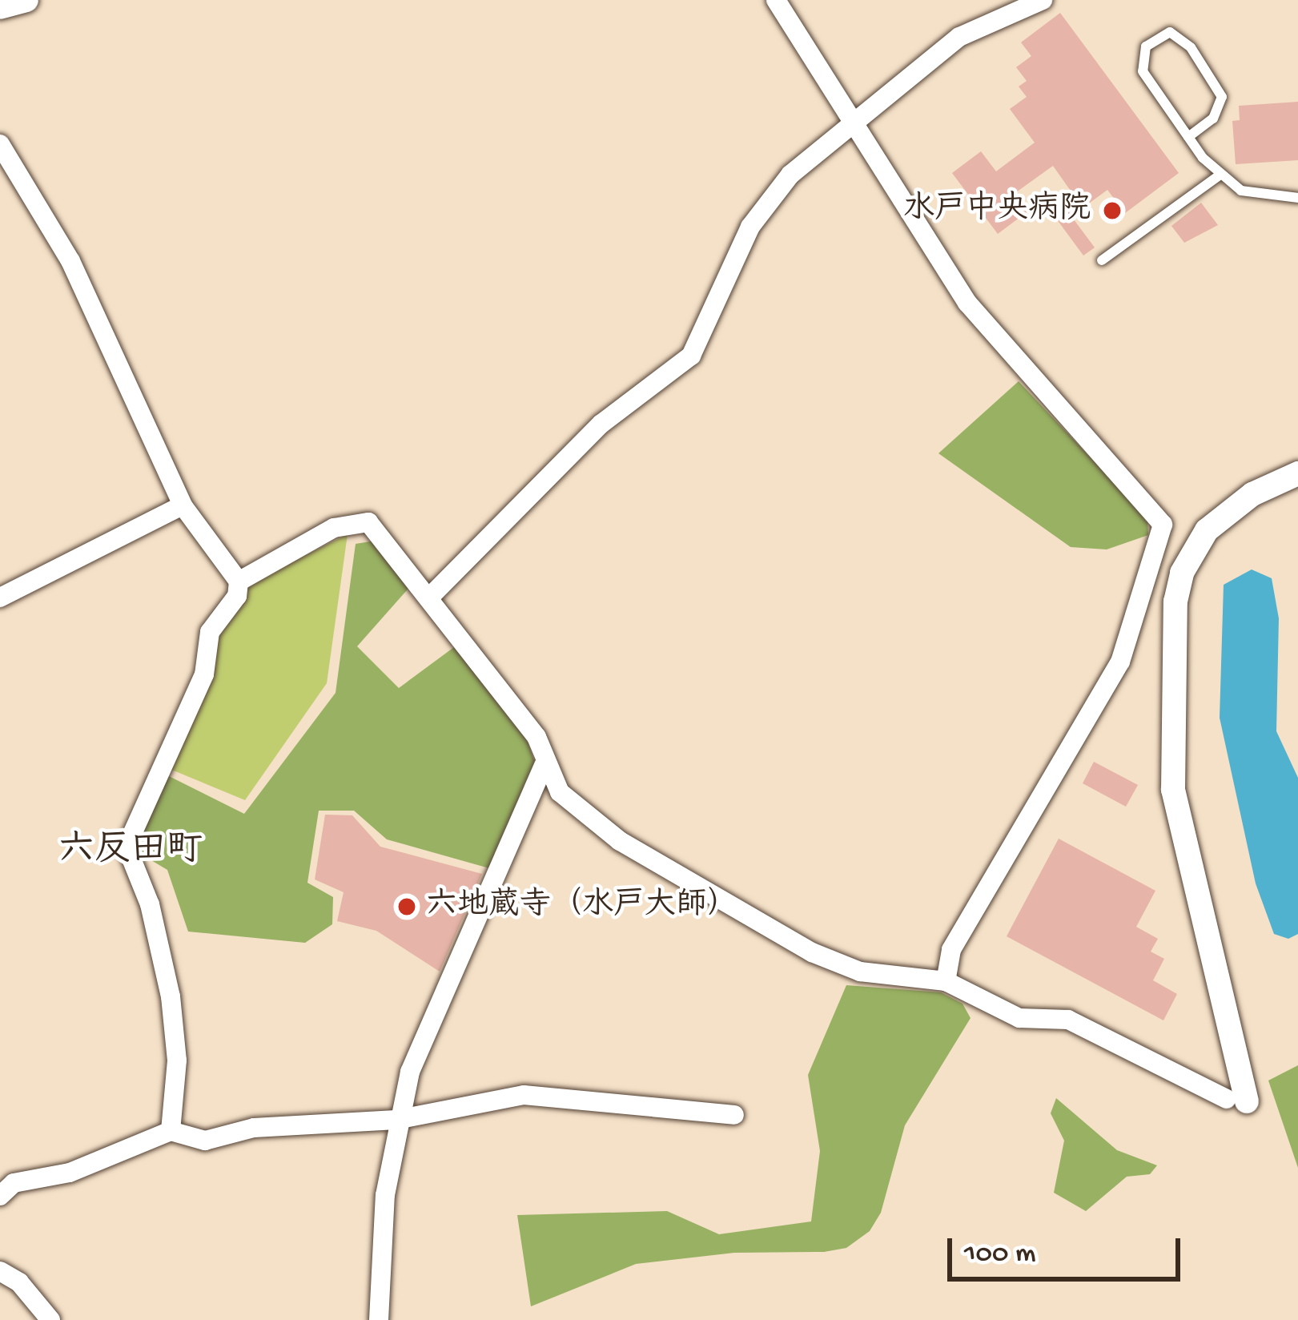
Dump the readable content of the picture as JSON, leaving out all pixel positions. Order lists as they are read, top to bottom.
{
  "districts": ["六反田町"],
  "places": ["水戸中央病院", "六地蔵寺（水戸大師）"],
  "scale_bar": "100 m"
}
